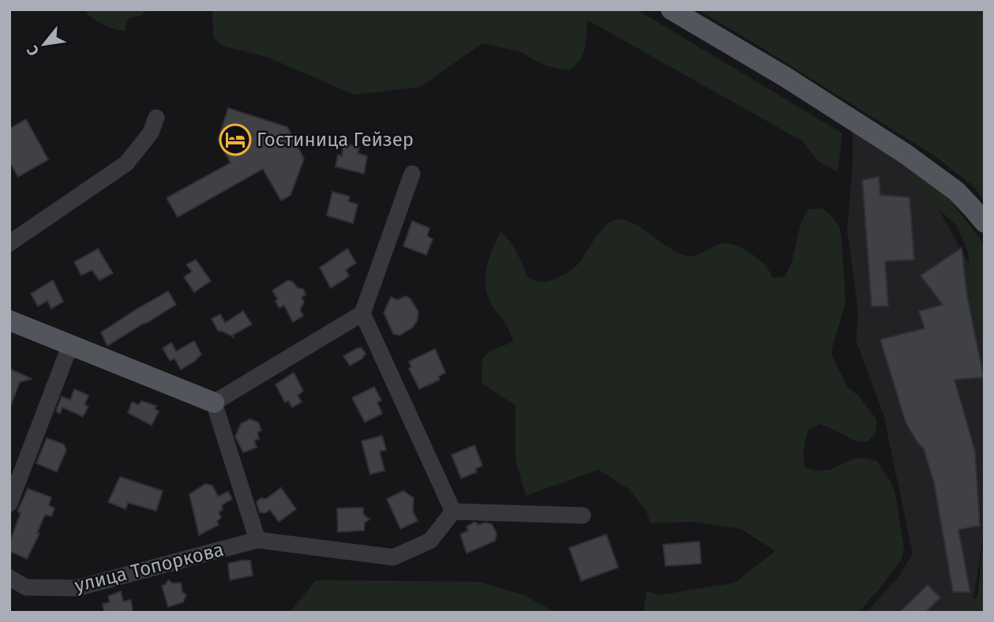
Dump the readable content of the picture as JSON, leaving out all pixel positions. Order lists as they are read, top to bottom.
{
  "streets": {
    "street": ["улица Топоркова"]
  },
  "places": {
    "hotel": ["Гостиница Гейзер"]
  },
  "north": "bottom left"
}
